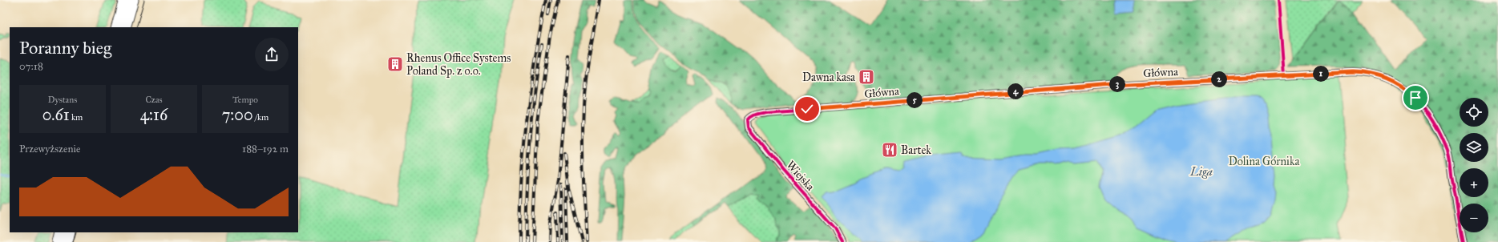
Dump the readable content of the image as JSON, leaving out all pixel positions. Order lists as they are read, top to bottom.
{
  "streets": {
    "street": ["Główna", "Wiejska"]
  },
  "crossings": [
    ["Główna", "Wiejska"]
  ],
  "water": ["Liga"],
  "parks": ["Dolina Górnika"],
  "places": {
    "building": ["Rhenus Office Systems Poland Sp. z o.o.", "Dawna kasa"],
    "restaurant": ["Bartek"]
  },
  "page": {
    "heading": ["Poranny bieg", "07:18"],
    "pins": [
      "1",
      "2",
      "3",
      "4",
      "5"
    ],
    "stats": [
      ["Dystans", "0.61 km"],
      ["Czas", "4:16"],
      ["Tempo", "7:00 /km"]
    ],
    "map_buttons": ["+", "−"],
    "chart": ["Przewyższenie", "188–192 m"]
  }
}
